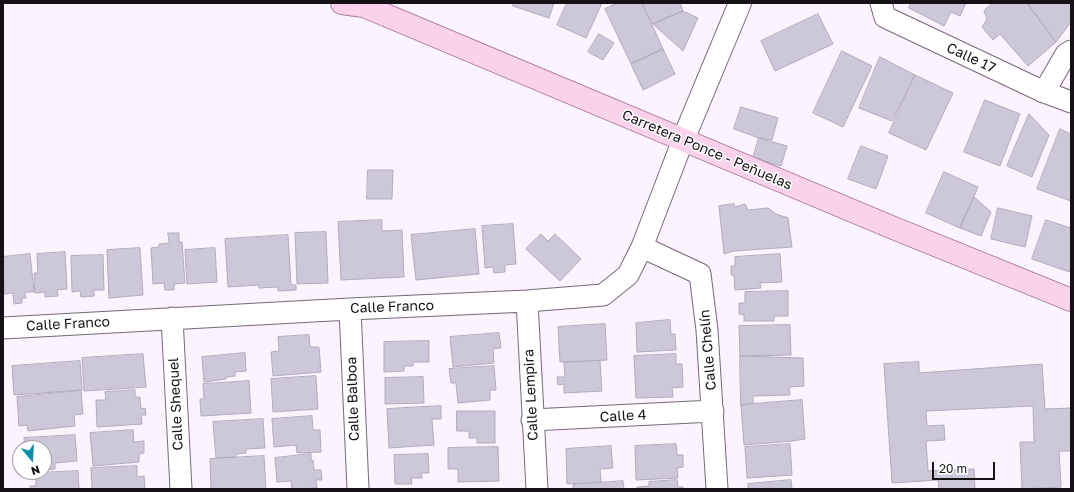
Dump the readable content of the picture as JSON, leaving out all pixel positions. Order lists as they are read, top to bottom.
{
  "streets": {
    "main road": ["Carretera Ponce - Peñuelas"],
    "street": [
      "Calle 17",
      "Calle Franco",
      "Calle Chelín",
      "Calle Lempira",
      "Calle Balboa",
      "Calle Shequel",
      "Calle 4"
    ]
  },
  "crossings": [
    ["Carretera Ponce - Peñuelas", "Calle Franco"],
    ["Calle Franco", "Calle Chelín"],
    ["Calle Franco", "Calle Lempira"],
    ["Calle Franco", "Calle Balboa"],
    ["Calle Franco", "Calle Shequel"],
    ["Calle Chelín", "Calle 4"],
    ["Calle Lempira", "Calle 4"]
  ],
  "scale_bar": "20 m",
  "north": "bottom"
}
